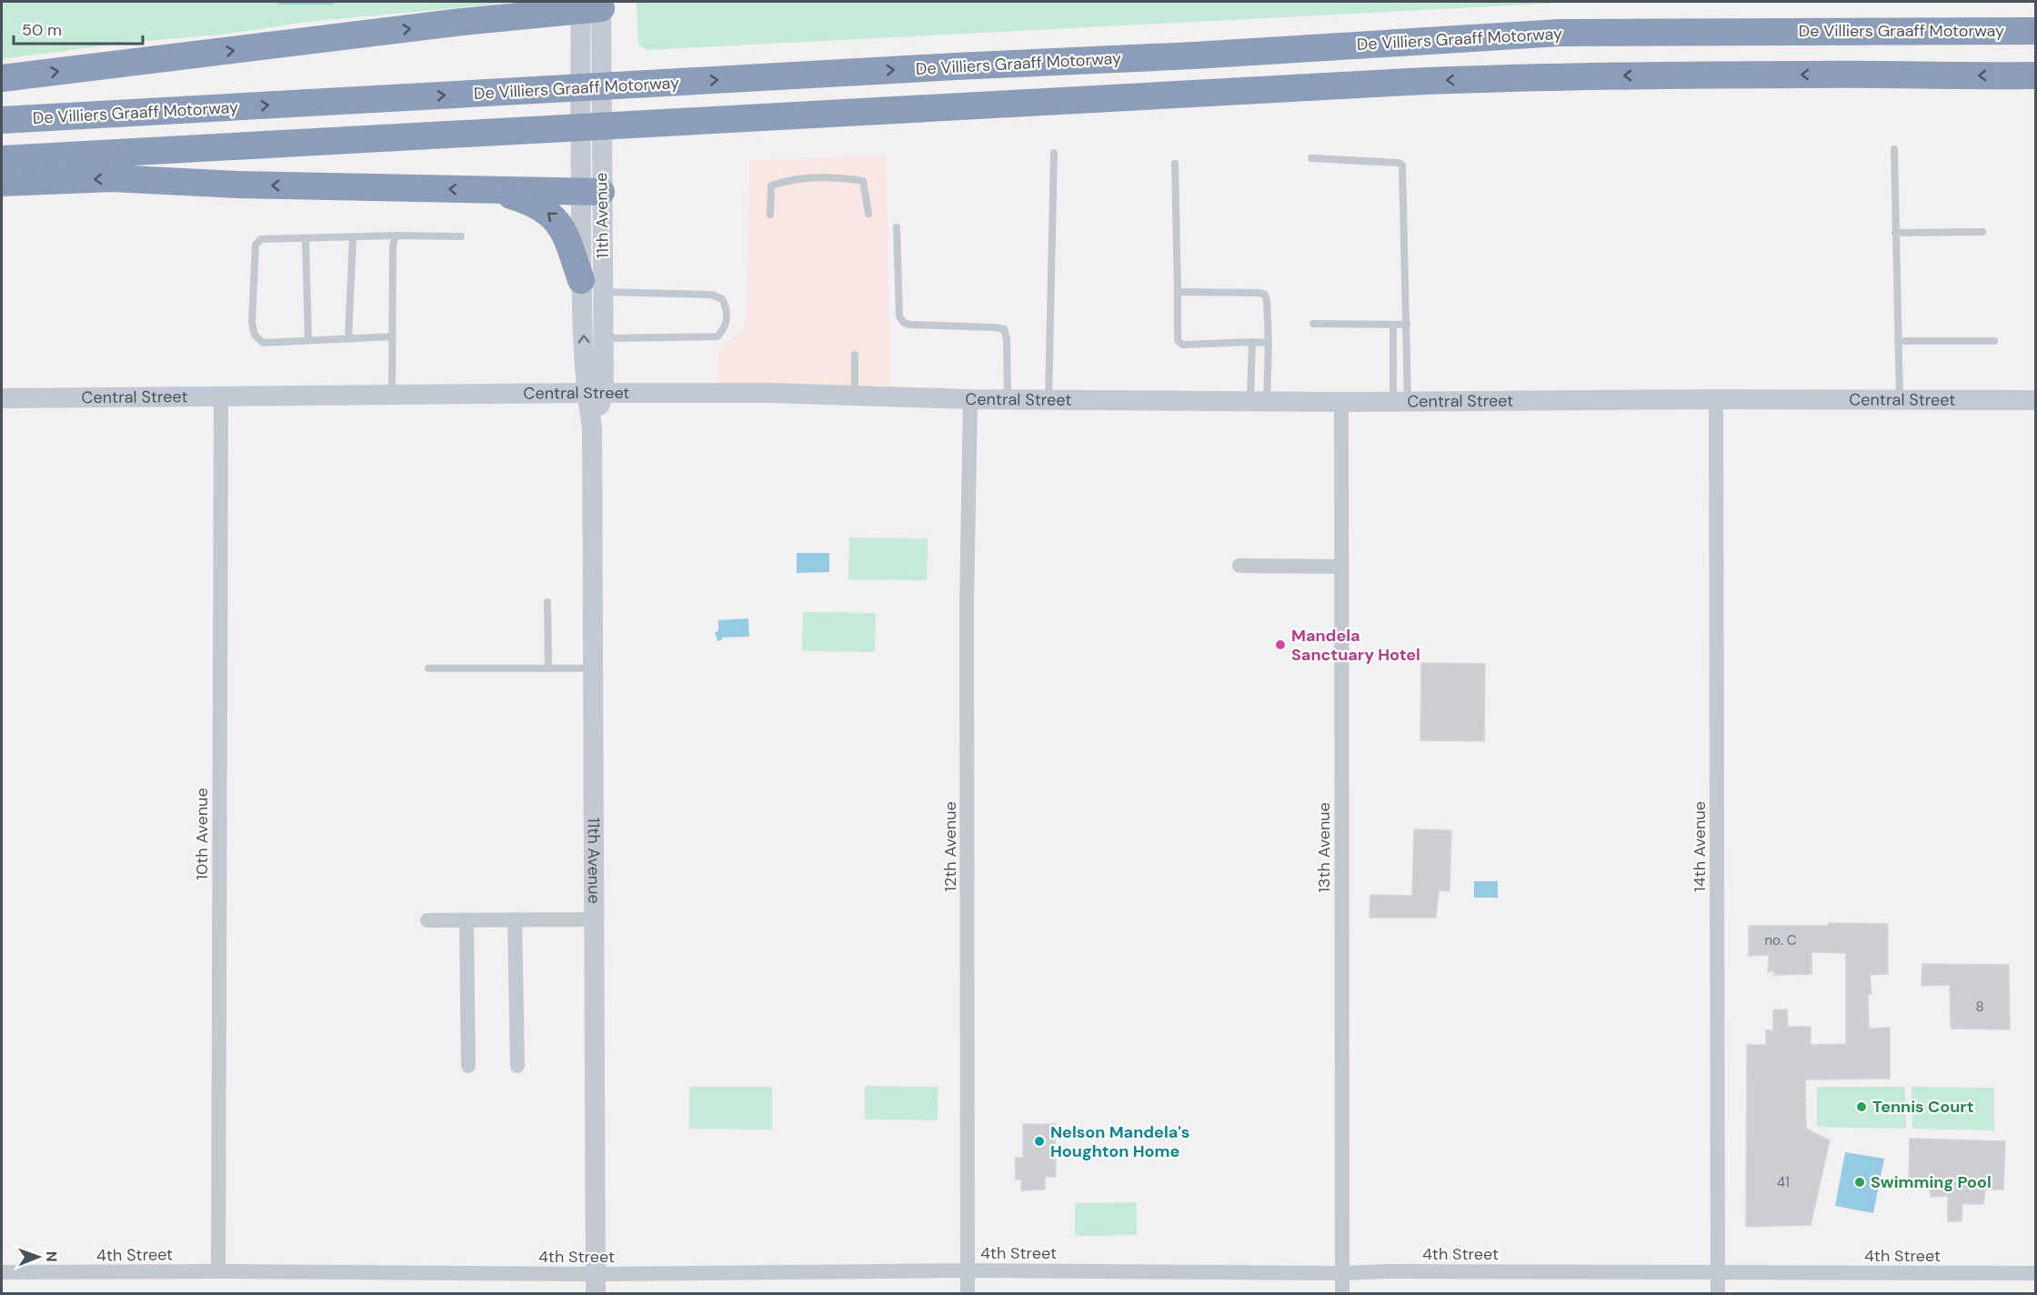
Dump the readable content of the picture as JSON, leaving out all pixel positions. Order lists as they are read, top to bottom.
{
  "streets": {
    "highway": ["De Villiers Graaff Motorway"],
    "main road": ["11th Avenue", "Central Street"],
    "street": [
      "10th Avenue",
      "12th Avenue",
      "14th Avenue",
      "13th Avenue",
      "4th Street"
    ]
  },
  "crossings": [
    ["11th Avenue", "Central Street"],
    ["11th Avenue", "4th Street"],
    ["Central Street", "10th Avenue"],
    ["Central Street", "12th Avenue"],
    ["Central Street", "14th Avenue"],
    ["Central Street", "13th Avenue"],
    ["10th Avenue", "4th Street"],
    ["12th Avenue", "4th Street"],
    ["14th Avenue", "4th Street"],
    ["13th Avenue", "4th Street"]
  ],
  "places": [
    "Mandela Sanctuary Hotel",
    "Tennis Court",
    "Nelson Mandela's Houghton Home",
    "Swimming Pool"
  ],
  "house_numbers": ["no. C", "8", "41"],
  "scale_bar": "50 m",
  "north": "right"
}
